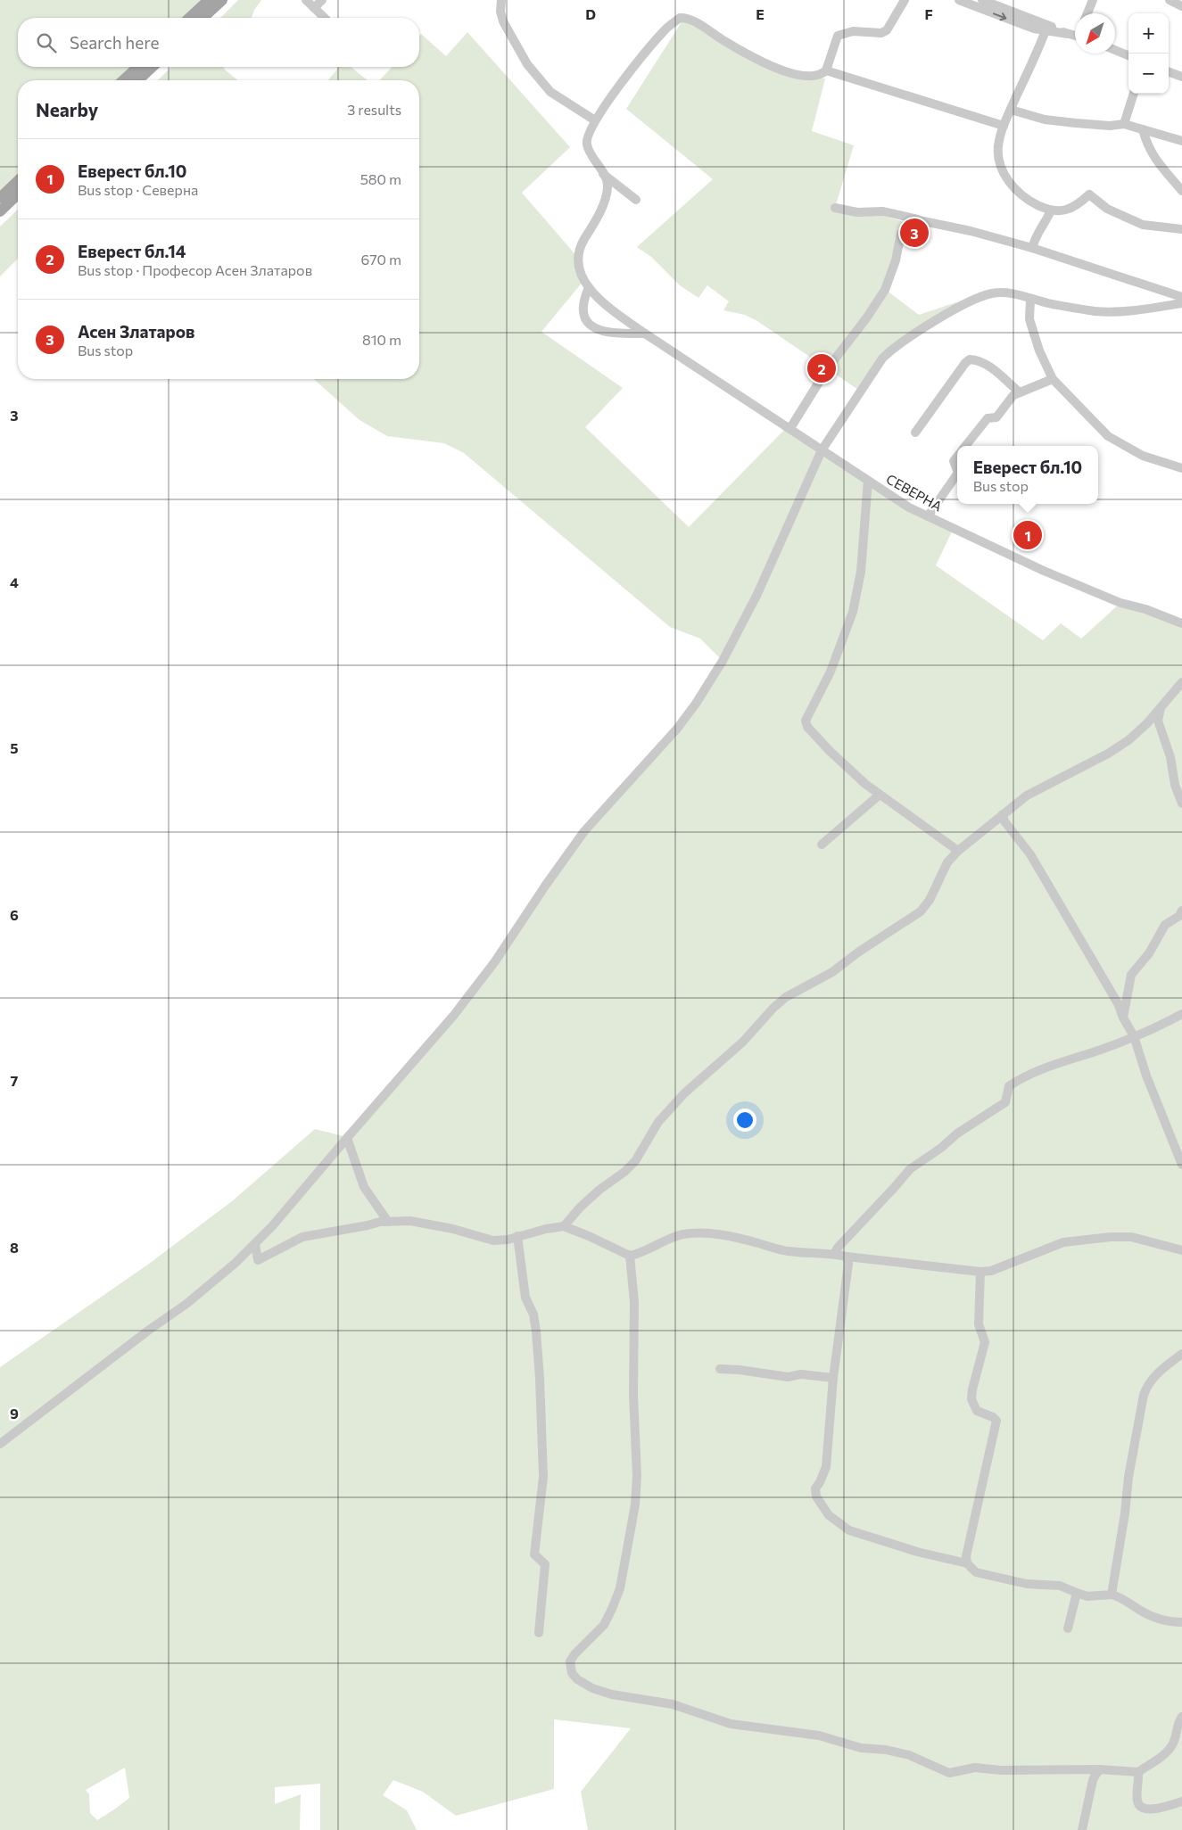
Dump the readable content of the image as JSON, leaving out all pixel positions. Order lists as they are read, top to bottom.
{
  "streets": {
    "street": ["СЕВЕРНА"]
  },
  "north": "bottom left",
  "page": {
    "map_buttons": ["+", "−"],
    "search": "Search here",
    "heading": ["Nearby", "3 results"],
    "list": [
      {
        "mark": "1",
        "name": "Еверест бл.10",
        "note": "Bus stop · Северна",
        "value": "580 m"
      },
      {
        "mark": "2",
        "name": "Еверест бл.14",
        "note": "Bus stop · Професор Асен Златаров",
        "value": "670 m"
      },
      {
        "mark": "3",
        "name": "Асен Златаров",
        "note": "Bus stop",
        "value": "810 m"
      }
    ],
    "pins": ["3", "2", "1"],
    "popup": ["Еверест бл.10", "Bus stop"]
  },
  "grid": {
    "columns": ["D", "E", "F"],
    "rows": [
      "3",
      "4",
      "5",
      "6",
      "7",
      "8",
      "9"
    ]
  }
}
